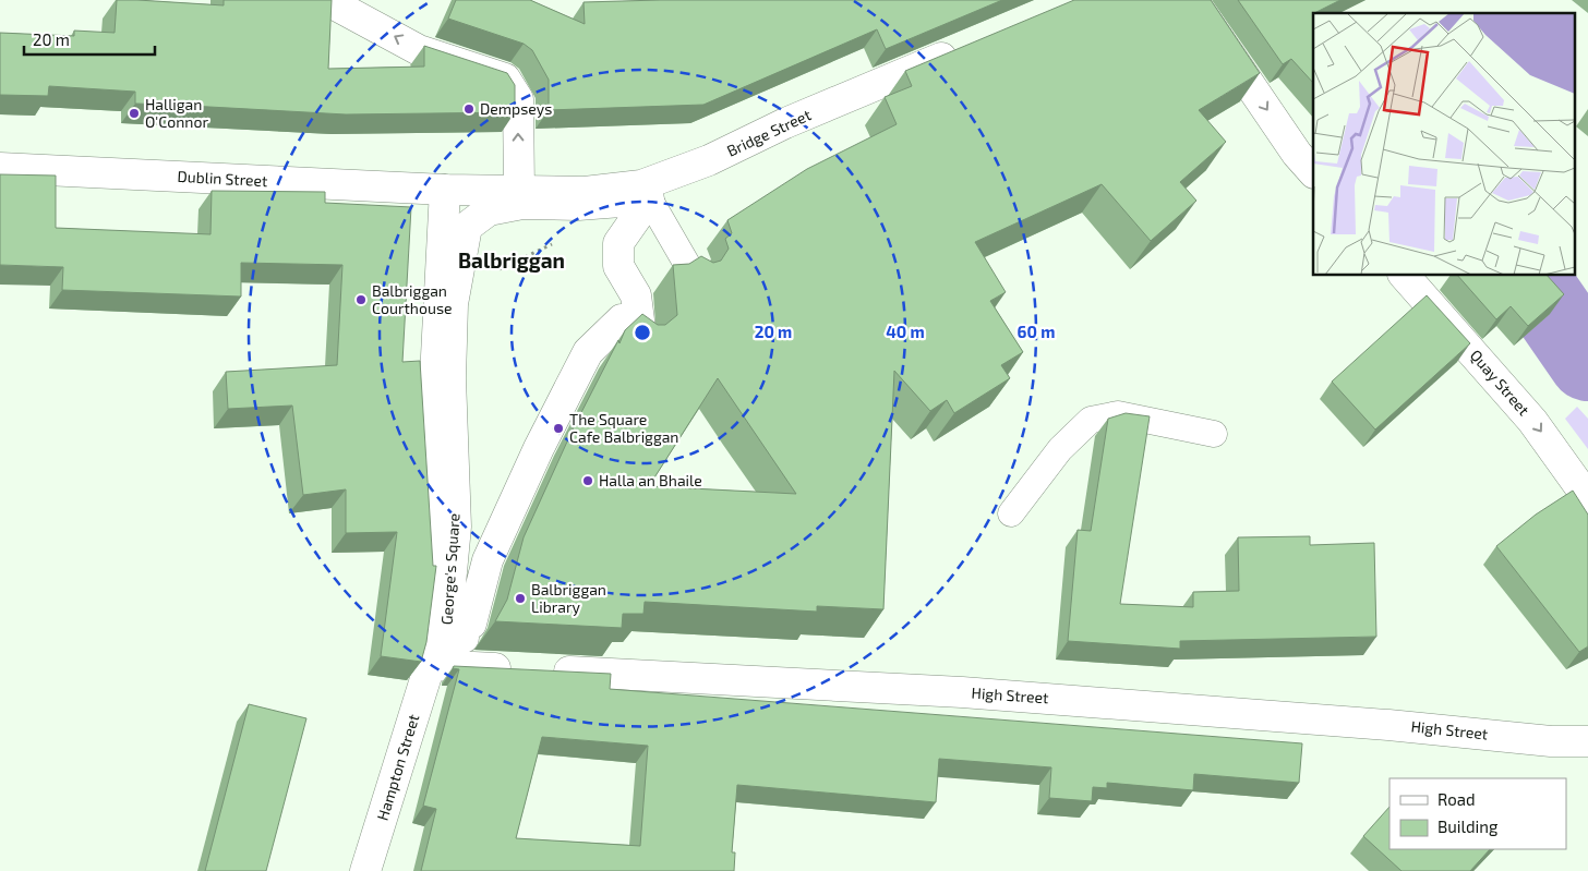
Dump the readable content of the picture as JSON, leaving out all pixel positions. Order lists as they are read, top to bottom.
{
  "streets": {
    "street": [
      "Bridge Street",
      "Dublin Street",
      "Quay Street",
      "George's Square",
      "High Street",
      "Hampton Street"
    ]
  },
  "crossings": [
    ["Bridge Street", "Dublin Street"],
    ["Bridge Street", "George's Square"],
    ["Dublin Street", "George's Square"],
    ["George's Square", "High Street"],
    ["George's Square", "Hampton Street"],
    ["High Street", "Hampton Street"]
  ],
  "one_way": ["Quay Street"],
  "districts": ["Balbriggan"],
  "places": [
    "Dempseys",
    "Halligan O'Connor",
    "Balbriggan Courthouse",
    "The Square Cafe Balbriggan",
    "Halla an Bhaile",
    "Balbriggan Library"
  ],
  "legend": ["Road", "Building"],
  "scale_bar": "20 m",
  "rings": ["20 m", "40 m", "60 m"]
}
